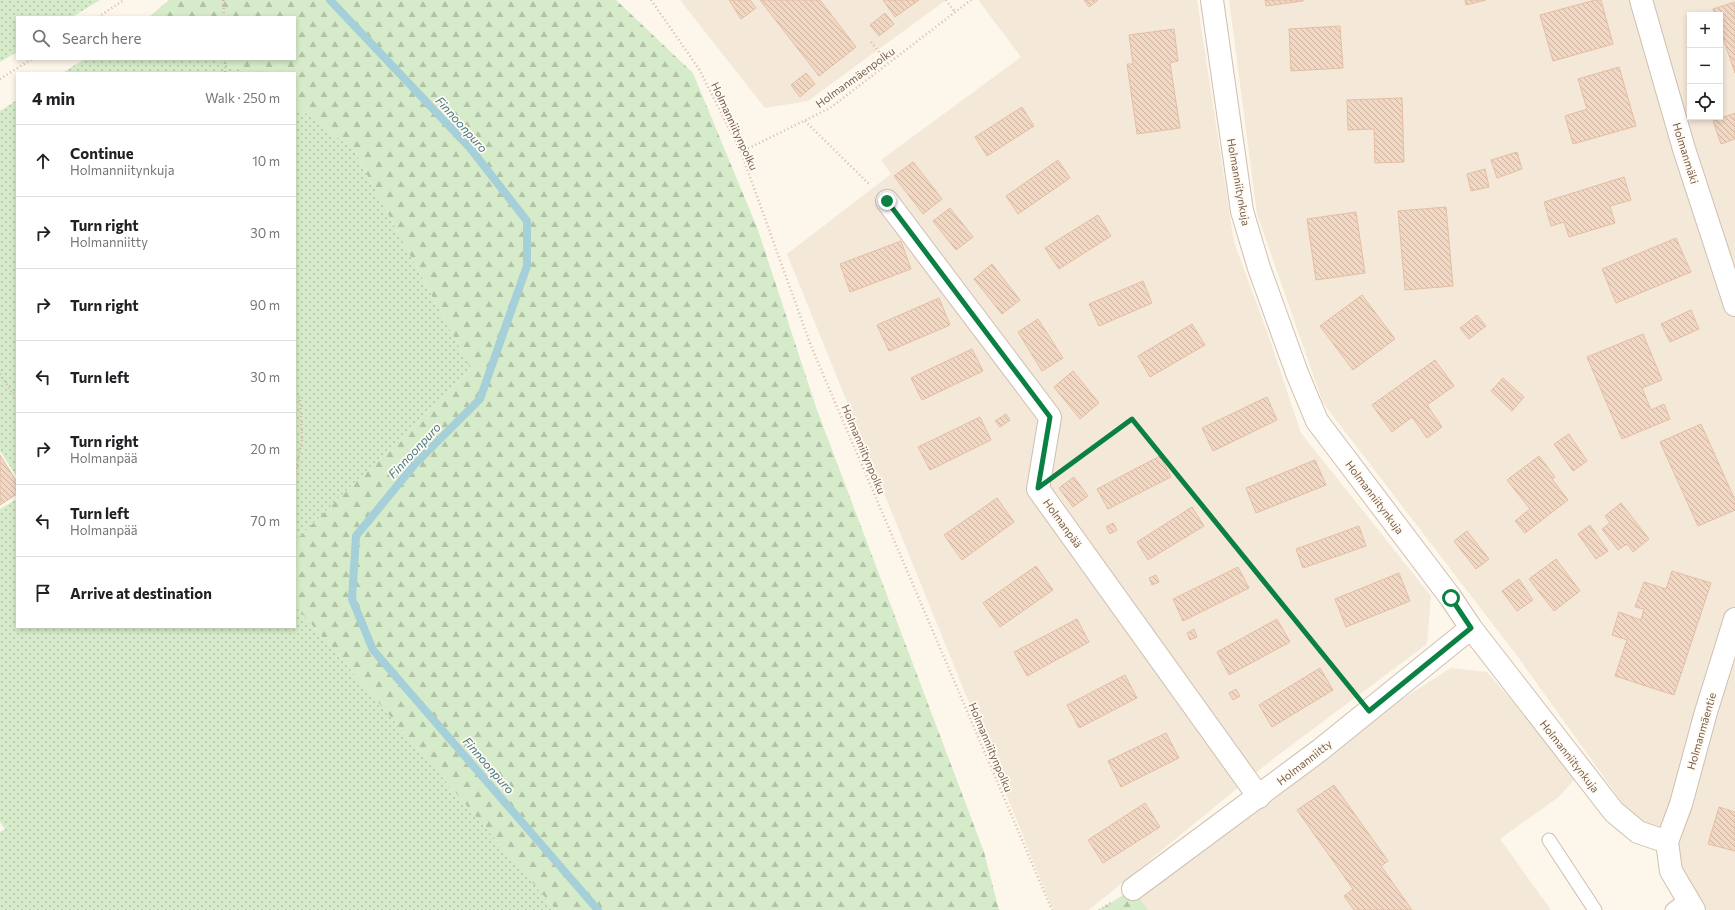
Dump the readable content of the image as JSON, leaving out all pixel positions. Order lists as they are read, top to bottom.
{
  "streets": {
    "street": [
      "Holmanmäki",
      "Holmanniitynkuja",
      "Holmanpää",
      "Holmanmäentie",
      "Holmanniitty"
    ],
    "path": ["Holmanmäenpolku", "Holmanniitynpolku"]
  },
  "crossings": [
    ["Holmanmäenpolku", "Holmanniitynpolku"],
    ["Holmanniitynkuja", "Holmanmäentie"],
    ["Holmanniitynkuja", "Holmanniitty"],
    ["Holmanpää", "Holmanniitty"]
  ],
  "water": ["Finnoonpuro"],
  "page": {
    "map_buttons": ["+", "−"],
    "search": "Search here",
    "heading": ["4 min", "Walk · 250 m"],
    "list": [
      ["Continue", "Holmanniitynkuja", "10 m"],
      ["Turn right", "Holmanniitty", "30 m"],
      ["Turn right", "90 m"],
      ["Turn left", "30 m"],
      ["Turn right", "Holmanpää", "20 m"],
      ["Turn left", "Holmanpää", "70 m"],
      "Arrive at destination"
    ]
  }
}
